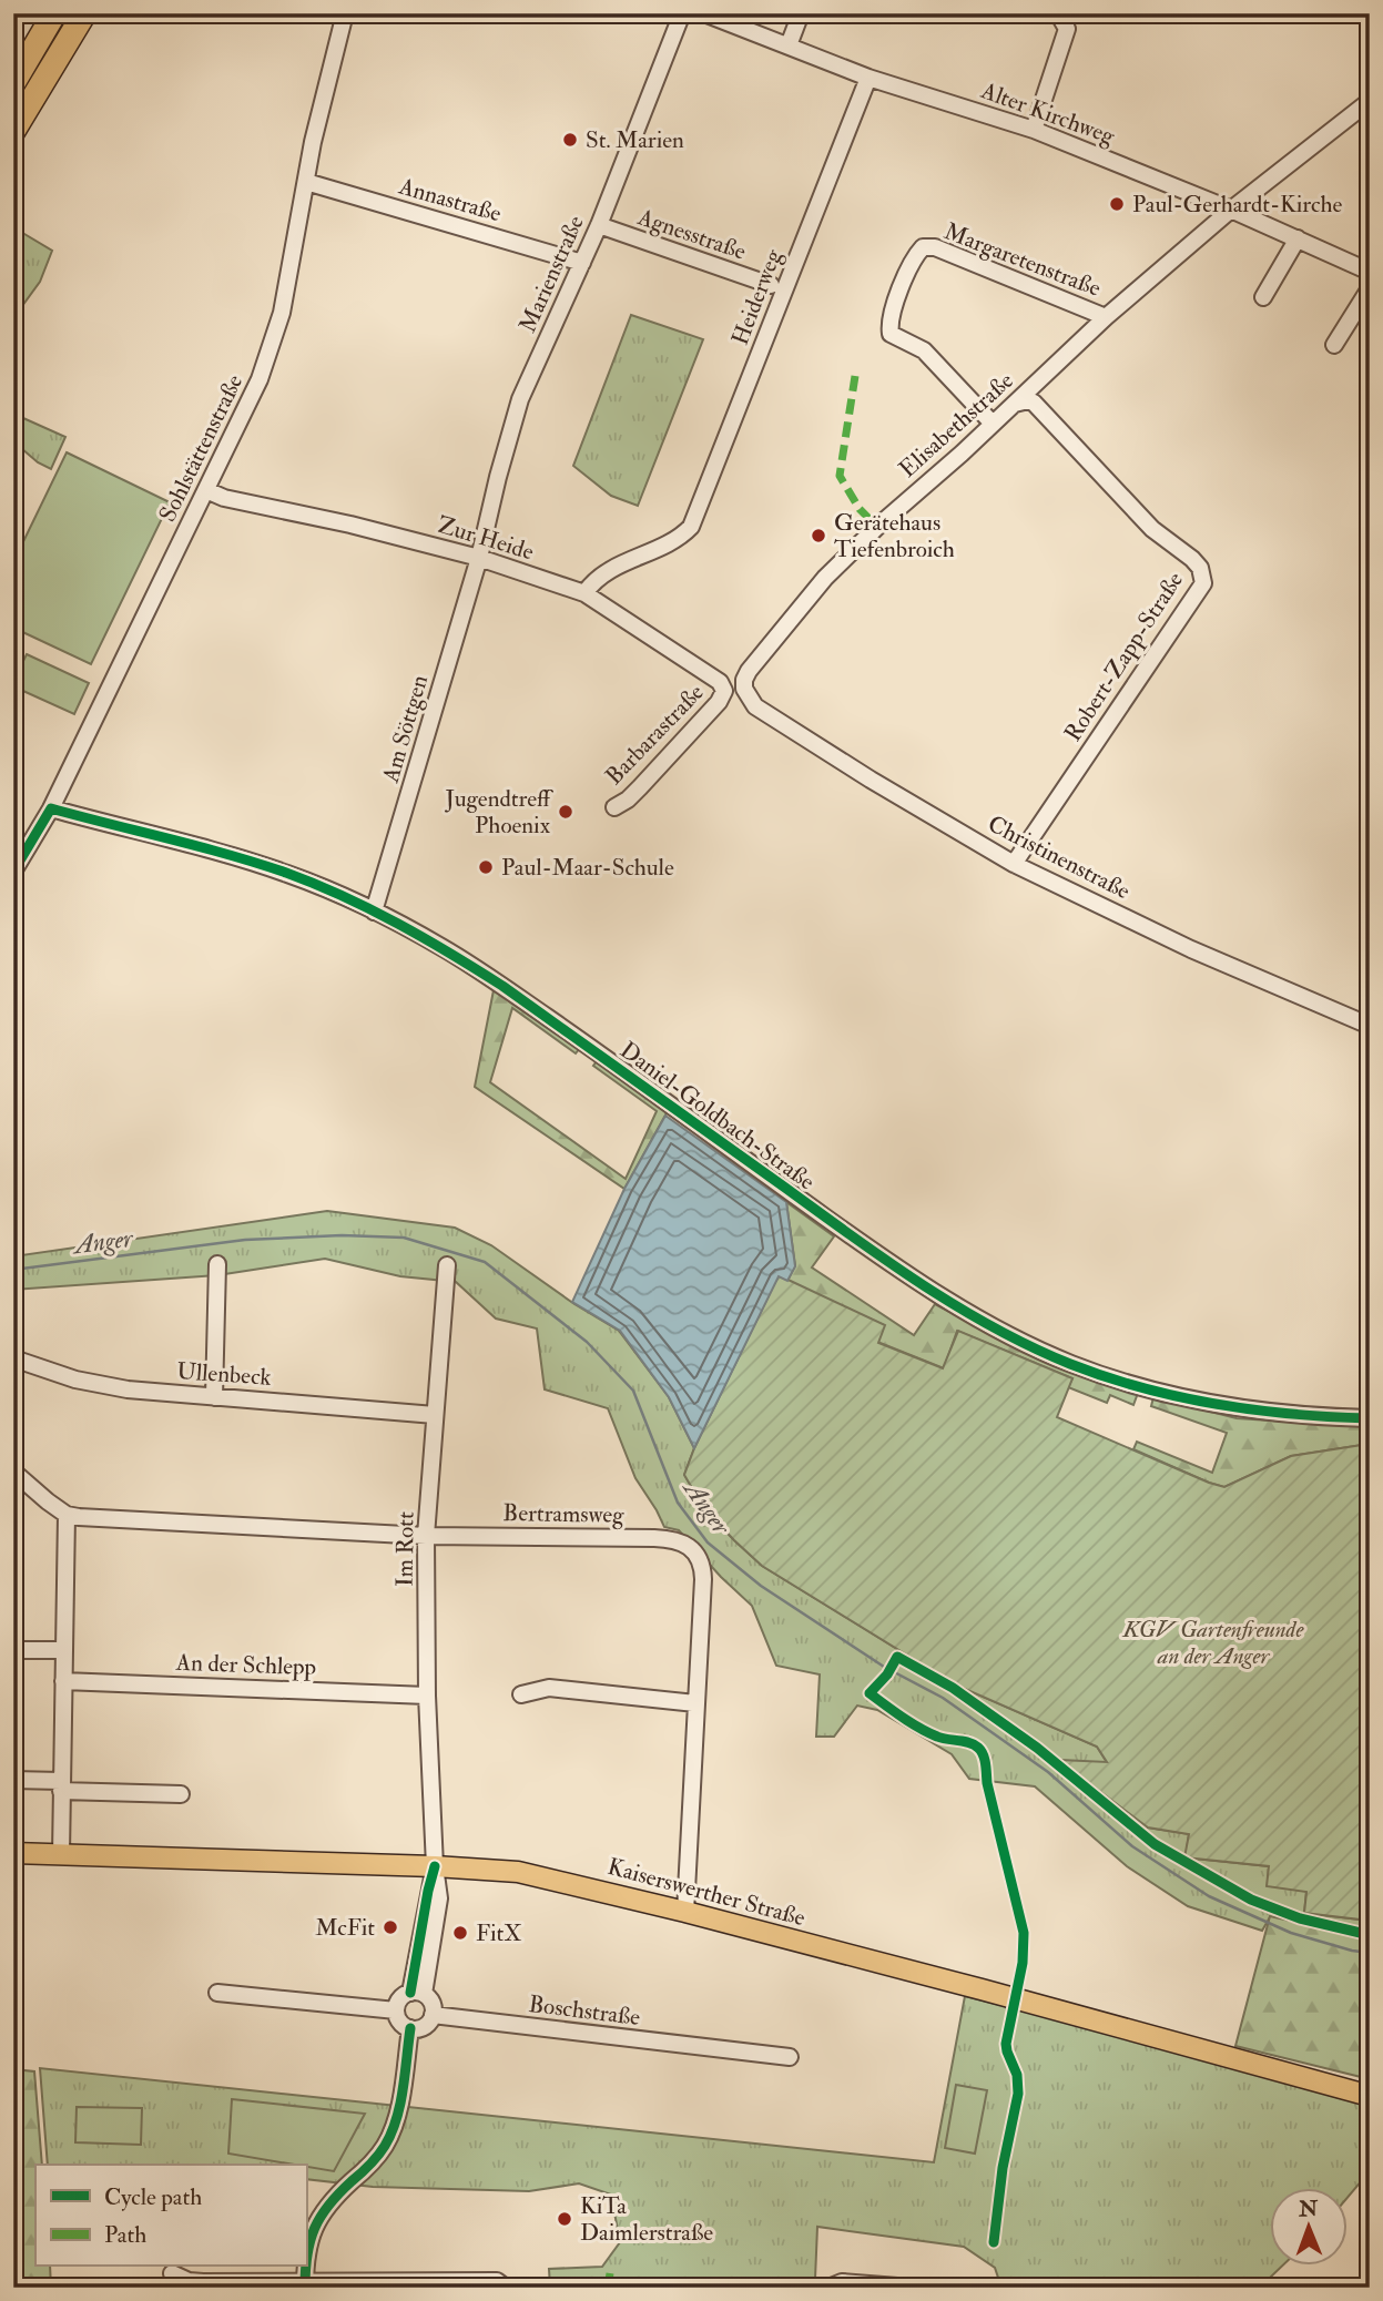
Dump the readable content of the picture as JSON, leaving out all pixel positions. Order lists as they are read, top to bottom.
{
  "streets": {
    "main road": ["Kaiserswerther Straße"],
    "street": [
      "Alter Kirchweg",
      "Annastraße",
      "Agnesstraße",
      "Margaretenstraße",
      "Marienstraße",
      "Heiderweg",
      "Elisabethstraße",
      "Sohlstättenstraße",
      "Zur Heide",
      "Robert-Zapp-Straße",
      "Am Söttgen",
      "Barbarastraße",
      "Christinenstraße",
      "Daniel-Goldbach-Straße",
      "Ullenbeck",
      "Bertramsweg",
      "Im Rott",
      "An der Schlepp",
      "Boschstraße"
    ]
  },
  "crossings": [
    ["Alter Kirchweg", "Heiderweg"],
    ["Alter Kirchweg", "Elisabethstraße"],
    ["Annastraße", "Marienstraße"],
    ["Annastraße", "Sohlstättenstraße"],
    ["Agnesstraße", "Marienstraße"],
    ["Margaretenstraße", "Elisabethstraße"],
    ["Marienstraße", "Zur Heide"],
    ["Marienstraße", "Am Söttgen"],
    ["Heiderweg", "Zur Heide"],
    ["Elisabethstraße", "Robert-Zapp-Straße"],
    ["Elisabethstraße", "Christinenstraße"],
    ["Sohlstättenstraße", "Zur Heide"],
    ["Sohlstättenstraße", "Daniel-Goldbach-Straße"],
    ["Zur Heide", "Am Söttgen"],
    ["Zur Heide", "Barbarastraße"],
    ["Robert-Zapp-Straße", "Christinenstraße"],
    ["Am Söttgen", "Daniel-Goldbach-Straße"],
    ["Ullenbeck", "Im Rott"],
    ["Bertramsweg", "Im Rott"],
    ["Bertramsweg", "Kaiserswerther Straße"],
    ["Im Rott", "An der Schlepp"],
    ["Im Rott", "Kaiserswerther Straße"],
    ["Im Rott", "Boschstraße"]
  ],
  "water": ["Anger"],
  "parks": ["KGV Gartenfreunde an der Anger"],
  "places": [
    "St. Marien",
    "Paul-Gerhardt-Kirche",
    "Gerätehaus Tiefenbroich",
    "Jugendtreff Phoenix",
    "Paul-Maar-Schule",
    "McFit",
    "FitX",
    "KiTa Daimlerstraße"
  ],
  "legend": ["Cycle path", "Path"],
  "north": "top"
}
